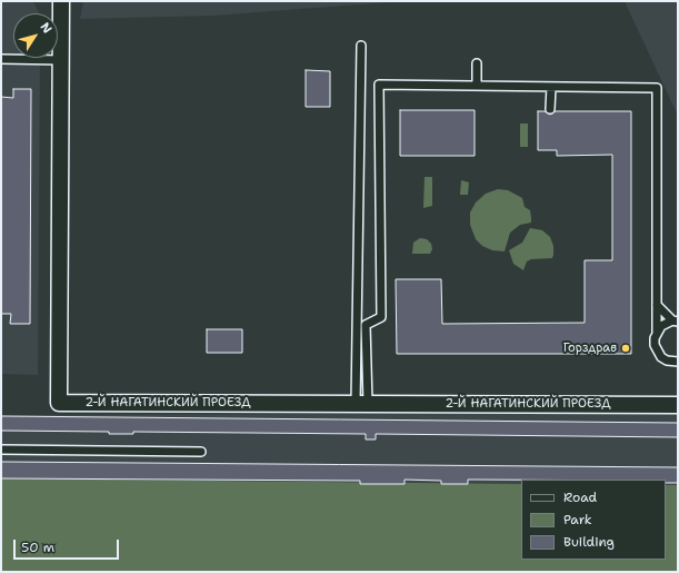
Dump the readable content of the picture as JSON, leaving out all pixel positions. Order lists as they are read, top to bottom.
{
  "streets": {
    "street": ["2-Й НАГАТИНСКИЙ ПРОЕЗД"]
  },
  "places": ["Горздрав"],
  "legend": ["Road", "Park", "Building"],
  "scale_bar": "50 m",
  "north": "top right"
}
